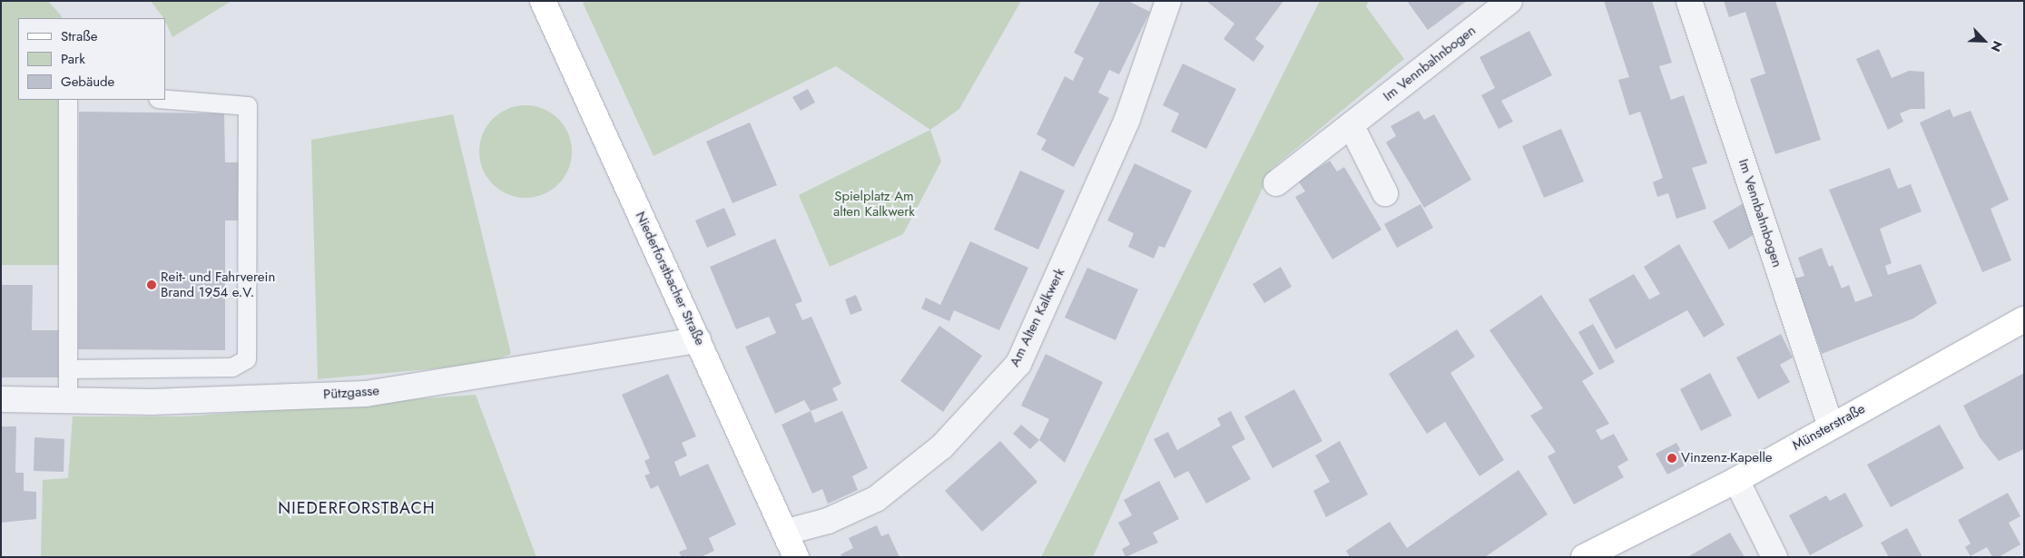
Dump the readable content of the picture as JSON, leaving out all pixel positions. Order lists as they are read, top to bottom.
{
  "streets": {
    "street": [
      "Im Vennbahnbogen",
      "Niederforstbacher Straße",
      "Am Alten Kalkwerk",
      "Pützgasse",
      "Münsterstraße"
    ]
  },
  "crossings": [
    ["Im Vennbahnbogen", "Münsterstraße"],
    ["Niederforstbacher Straße", "Am Alten Kalkwerk"],
    ["Niederforstbacher Straße", "Pützgasse"]
  ],
  "districts": ["NIEDERFORSTBACH"],
  "parks": ["Spielplatz Am alten Kalkwerk"],
  "places": ["Reit- und Fahrverein Brand 1954 e.V.", "Vinzenz-Kapelle"],
  "legend": ["Straße", "Park", "Gebäude"],
  "north": "bottom right"
}
